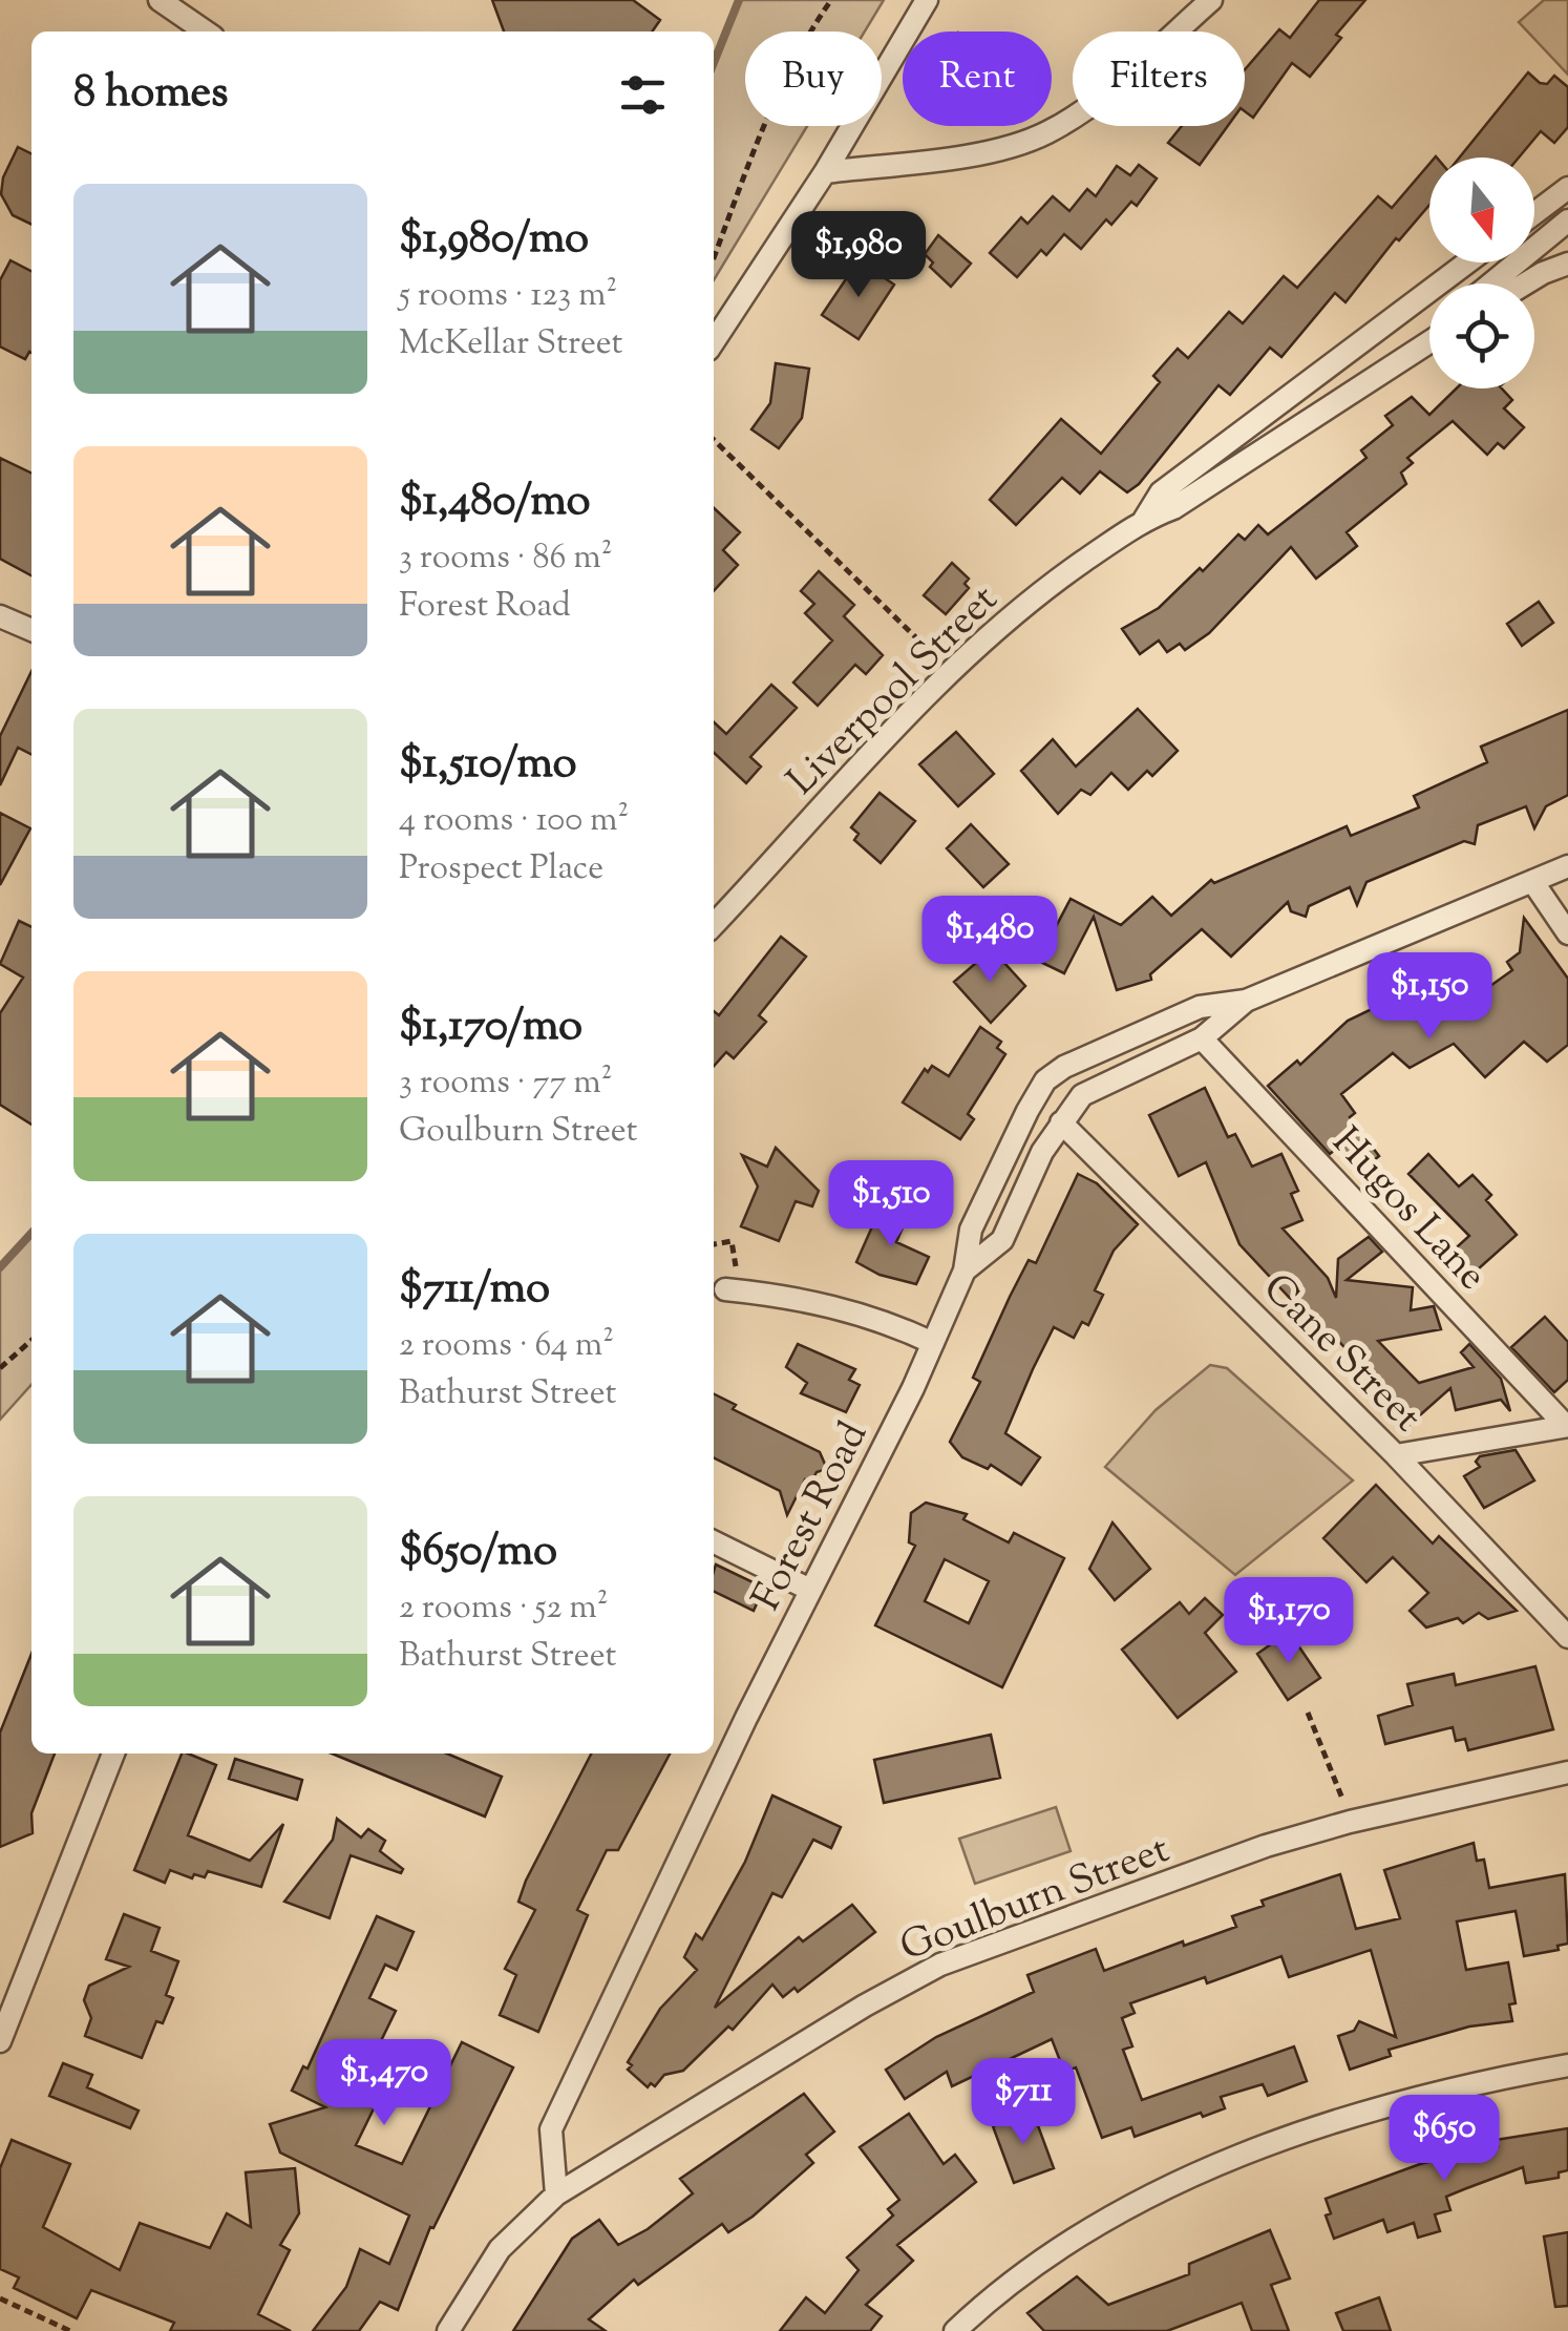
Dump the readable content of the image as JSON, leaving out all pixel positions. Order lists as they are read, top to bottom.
{
  "streets": {
    "street": [
      "Liverpool Street",
      "Hugos Lane",
      "Cane Street",
      "Forest Road",
      "Goulburn Street"
    ]
  },
  "crossings": [
    ["Hugos Lane", "Forest Road"],
    ["Cane Street", "Forest Road"],
    ["Forest Road", "Goulburn Street"]
  ],
  "north": "bottom",
  "page": {
    "chip": ["Buy", "Rent", "Filters"],
    "heading": "8 homes",
    "list": [
      {
        "name": "$1,980/mo",
        "note": "5 rooms · 123 m² · McKellar Street"
      },
      {
        "name": "$1,480/mo",
        "note": "3 rooms · 86 m² · Forest Road"
      },
      {
        "name": "$1,510/mo",
        "note": "4 rooms · 100 m² · Prospect Place"
      },
      {
        "name": "$1,170/mo",
        "note": "3 rooms · 77 m² · Goulburn Street"
      },
      {
        "name": "$711/mo",
        "note": "2 rooms · 64 m² · Bathurst Street"
      },
      {
        "name": "$650/mo",
        "note": "2 rooms · 52 m² · Bathurst Street"
      }
    ],
    "price": [
      "$1,980",
      "$1,480",
      "$1,150",
      "$1,510",
      "$1,170",
      "$1,470",
      "$711",
      "$650"
    ]
  }
}
